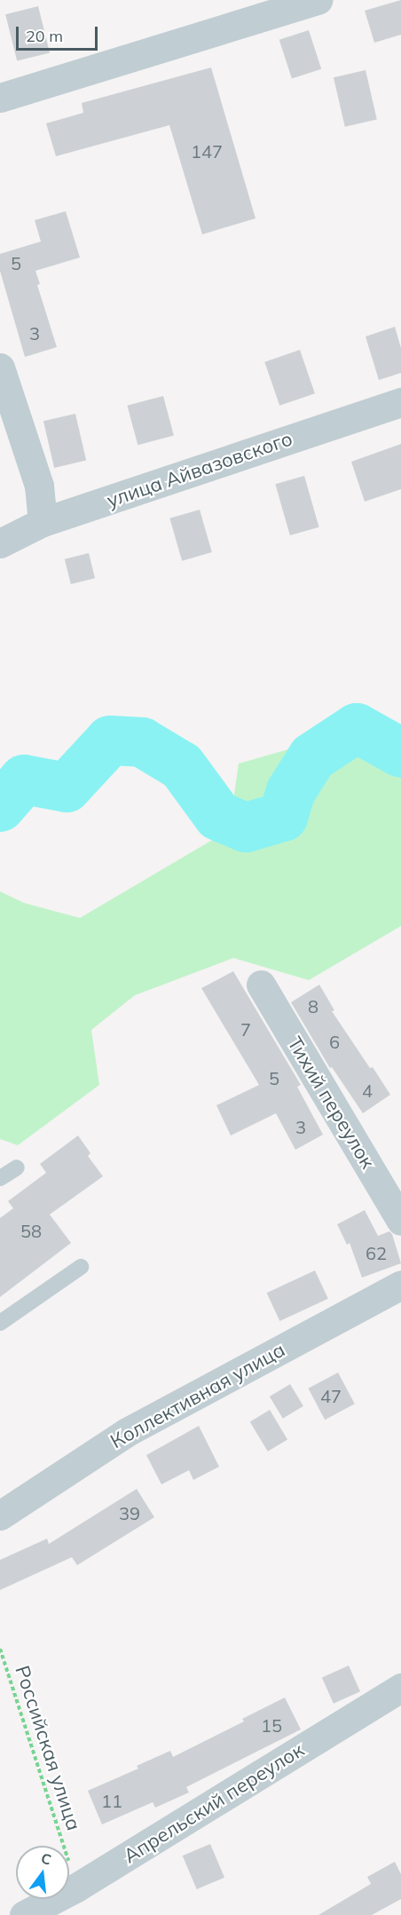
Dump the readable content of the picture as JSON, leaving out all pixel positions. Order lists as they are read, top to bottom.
{
  "streets": {
    "street": [
      "улица Айвазовского",
      "Тихий переулок",
      "Коллективная улица",
      "Апрельский переулок"
    ],
    "path": ["Российская улица"]
  },
  "crossings": [
    ["Российская улица", "Апрельский переулок"]
  ],
  "house_numbers": [
    "147",
    "5",
    "3",
    "8",
    "7",
    "6",
    "5",
    "4",
    "3",
    "58",
    "62",
    "47",
    "39",
    "15",
    "11"
  ],
  "scale_bar": "20 m",
  "north": "top"
}
